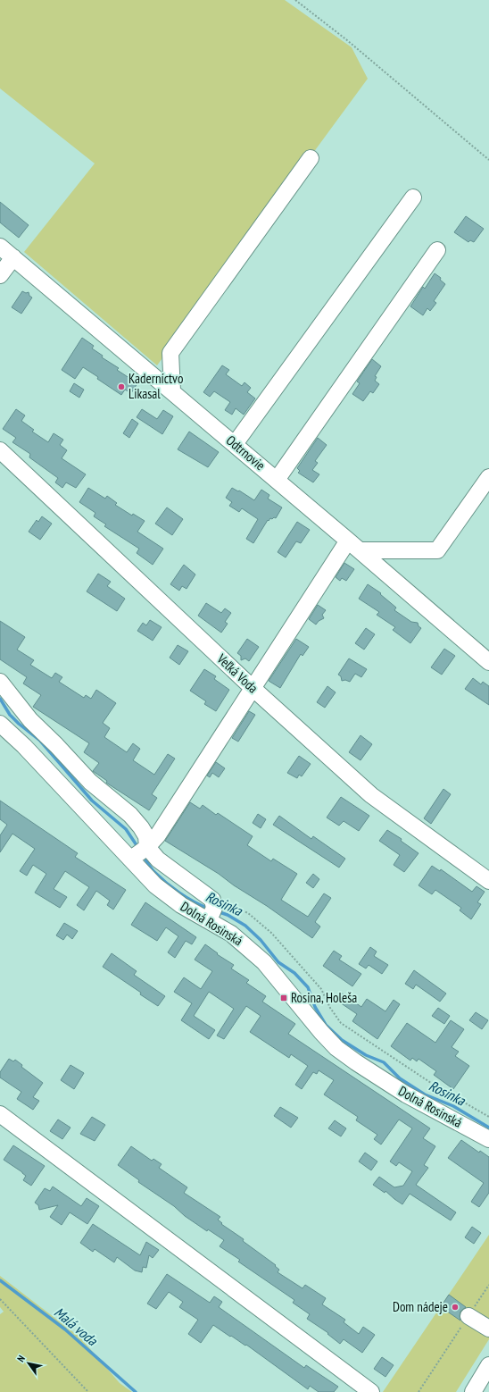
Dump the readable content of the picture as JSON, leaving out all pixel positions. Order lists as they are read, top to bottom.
{
  "streets": {
    "street": ["Odtrnovie", "Veľká Voda", "Dolná Rosinská"]
  },
  "water": ["Rosinka", "Malá voda"],
  "places": {
    "other": ["Kaderníctvo Likasal", "Dom nádeje"],
    "transit": ["Rosina, Holeša"]
  },
  "north": "top left"
}
